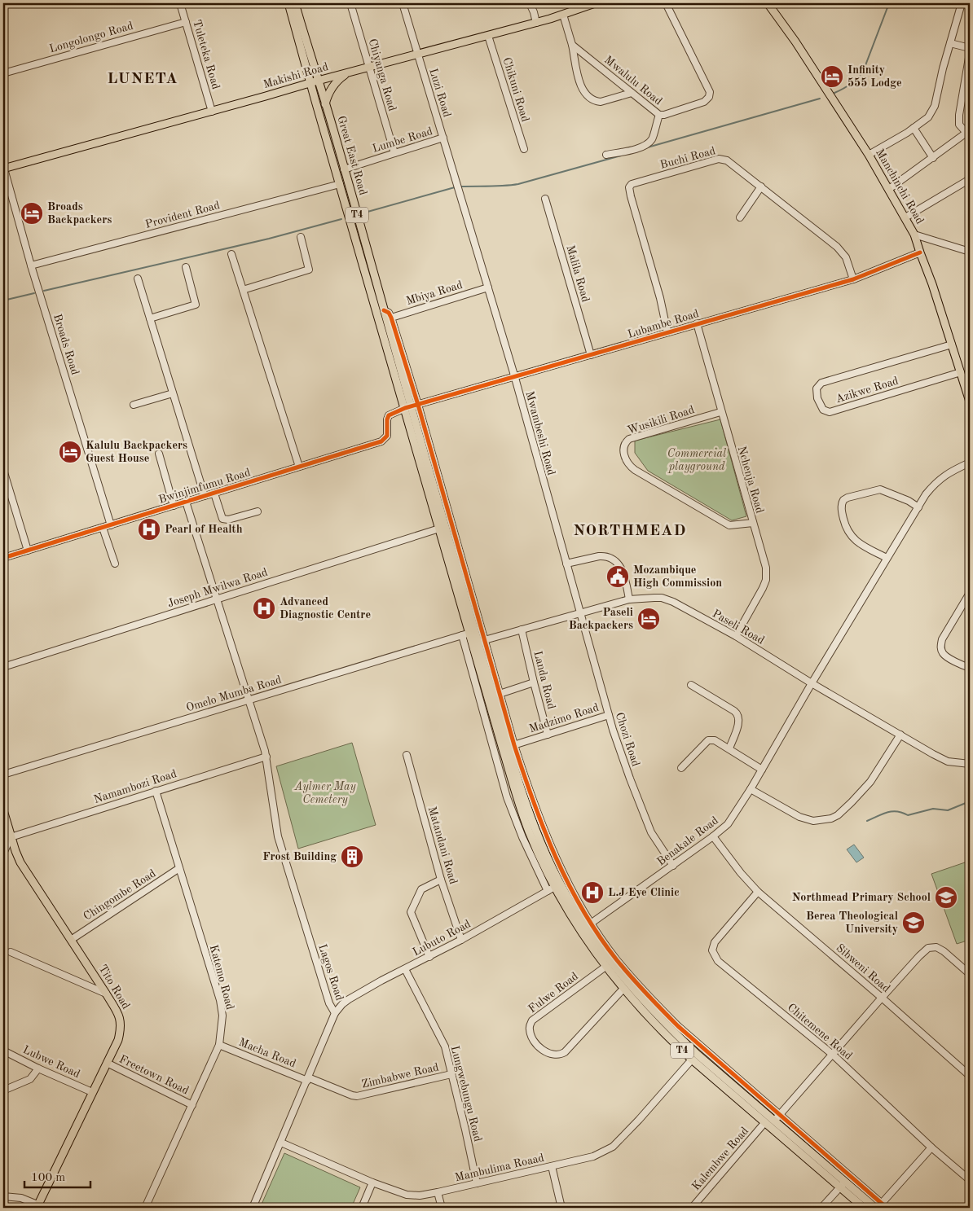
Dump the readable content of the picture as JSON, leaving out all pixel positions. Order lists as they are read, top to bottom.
{
  "streets": {
    "main road": [
      "Makishi Road",
      "Great East Road",
      "Manchinchi Road",
      "T4",
      "Tito Road"
    ],
    "street": [
      "Longolongo Road",
      "Tuleteka Road",
      "Chiyanga Road",
      "Mwalulu Road",
      "Chikuni Road",
      "Luzi Road",
      "Lumbe Road",
      "Buchi Road",
      "Provident Road",
      "Malila Road",
      "Mbiya Road",
      "Lubambe Road",
      "Broads Road",
      "Azikwe Road",
      "Wusikili Road",
      "Mwambeshi Road",
      "Nchenja Road",
      "Bwinjimfumu Road",
      "Joseph Mwilwa Road",
      "Paseli Road",
      "Landa Road",
      "Omelo Mumba Road",
      "Madzimo Road",
      "Chozi Road",
      "Namambozi Road",
      "Benakale Road",
      "Matandani Road",
      "Chingombe Road",
      "Lubuto Road",
      "Sibweni Road",
      "Lagos Road",
      "Katemo Road",
      "Fulwe Road",
      "Chitemene Road",
      "Macha Road",
      "Lubwe Road",
      "Freetown Road",
      "Zimbabwe Road",
      "Lungwebungu Road",
      "Kalembwe Road",
      "Mambulima Roaad"
    ]
  },
  "crossings": [
    ["Longolongo Road", "Tuleteka Road"],
    ["Tuleteka Road", "Makishi Road"],
    ["Chiyanga Road", "Makishi Road"],
    ["Chiyanga Road", "Lumbe Road"],
    ["Makishi Road", "Chikuni Road"],
    ["Makishi Road", "Luzi Road"],
    ["Makishi Road", "Great East Road"],
    ["Makishi Road", "Broads Road"],
    ["Luzi Road", "Lumbe Road"],
    ["Luzi Road", "Mwambeshi Road"],
    ["Lumbe Road", "Great East Road"],
    ["Great East Road", "Provident Road"],
    ["Great East Road", "Mbiya Road"],
    ["Great East Road", "Lubambe Road"],
    ["Great East Road", "Joseph Mwilwa Road"],
    ["Great East Road", "Paseli Road"],
    ["Great East Road", "Omelo Mumba Road"],
    ["Great East Road", "Madzimo Road"],
    ["Great East Road", "Benakale Road"],
    ["Great East Road", "Lubuto Road"],
    ["Great East Road", "Fulwe Road"],
    ["Great East Road", "Kalembwe Road"],
    ["Great East Road", "Mambulima Roaad"],
    ["Buchi Road", "Lubambe Road"],
    ["Manchinchi Road", "Lubambe Road"],
    ["Manchinchi Road", "Azikwe Road"],
    ["Provident Road", "Broads Road"],
    ["Malila Road", "Lubambe Road"],
    ["Mbiya Road", "Mwambeshi Road"],
    ["Lubambe Road", "Mwambeshi Road"],
    ["Lubambe Road", "Nchenja Road"],
    ["Lubambe Road", "Bwinjimfumu Road"],
    ["Broads Road", "Bwinjimfumu Road"],
    ["Wusikili Road", "Nchenja Road"],
    ["Mwambeshi Road", "Paseli Road"],
    ["Mwambeshi Road", "Chozi Road"],
    ["Nchenja Road", "Paseli Road"],
    ["Bwinjimfumu Road", "Lagos Road"],
    ["Joseph Mwilwa Road", "Lagos Road"],
    ["Paseli Road", "Landa Road"],
    ["Paseli Road", "Chozi Road"],
    ["Paseli Road", "Benakale Road"],
    ["Landa Road", "Madzimo Road"],
    ["Omelo Mumba Road", "Lagos Road"],
    ["Madzimo Road", "Chozi Road"],
    ["Chozi Road", "Benakale Road"],
    ["Namambozi Road", "Lagos Road"],
    ["Namambozi Road", "Katemo Road"],
    ["Namambozi Road", "Tito Road"],
    ["Benakale Road", "Sibweni Road"],
    ["Matandani Road", "Lubuto Road"],
    ["Chingombe Road", "Katemo Road"],
    ["Chingombe Road", "Tito Road"],
    ["Lubuto Road", "Lagos Road"],
    ["Lubuto Road", "Lungwebungu Road"],
    ["Sibweni Road", "Chitemene Road"],
    ["Lagos Road", "Macha Road"],
    ["Lagos Road", "Zimbabwe Road"],
    ["Lagos Road", "Mambulima Roaad"],
    ["Katemo Road", "Macha Road"],
    ["Katemo Road", "Freetown Road"],
    ["Tito Road", "Lubwe Road"],
    ["Tito Road", "Freetown Road"],
    ["Macha Road", "Zimbabwe Road"],
    ["Zimbabwe Road", "Lungwebungu Road"],
    ["Lungwebungu Road", "Mambulima Roaad"]
  ],
  "districts": ["LUNETA", "NORTHMEAD"],
  "parks": ["Commercial playground", "Aylmer May Cemetery"],
  "places": {
    "hotel": [
      "Infinity 555 Lodge",
      "Broads Backpackers",
      "Kalulu Backpackers Guest House",
      "Paseli Backpackers"
    ],
    "hospital": ["Pearl of Health", "Advanced Diagnostic Centre", "L.J Eye Clinic"],
    "public building": ["Mozambique High Commission"],
    "building": ["Frost Building"],
    "school or university": ["Northmead Primary School", "Berea Theological University"]
  },
  "scale_bar": "100 m"
}
